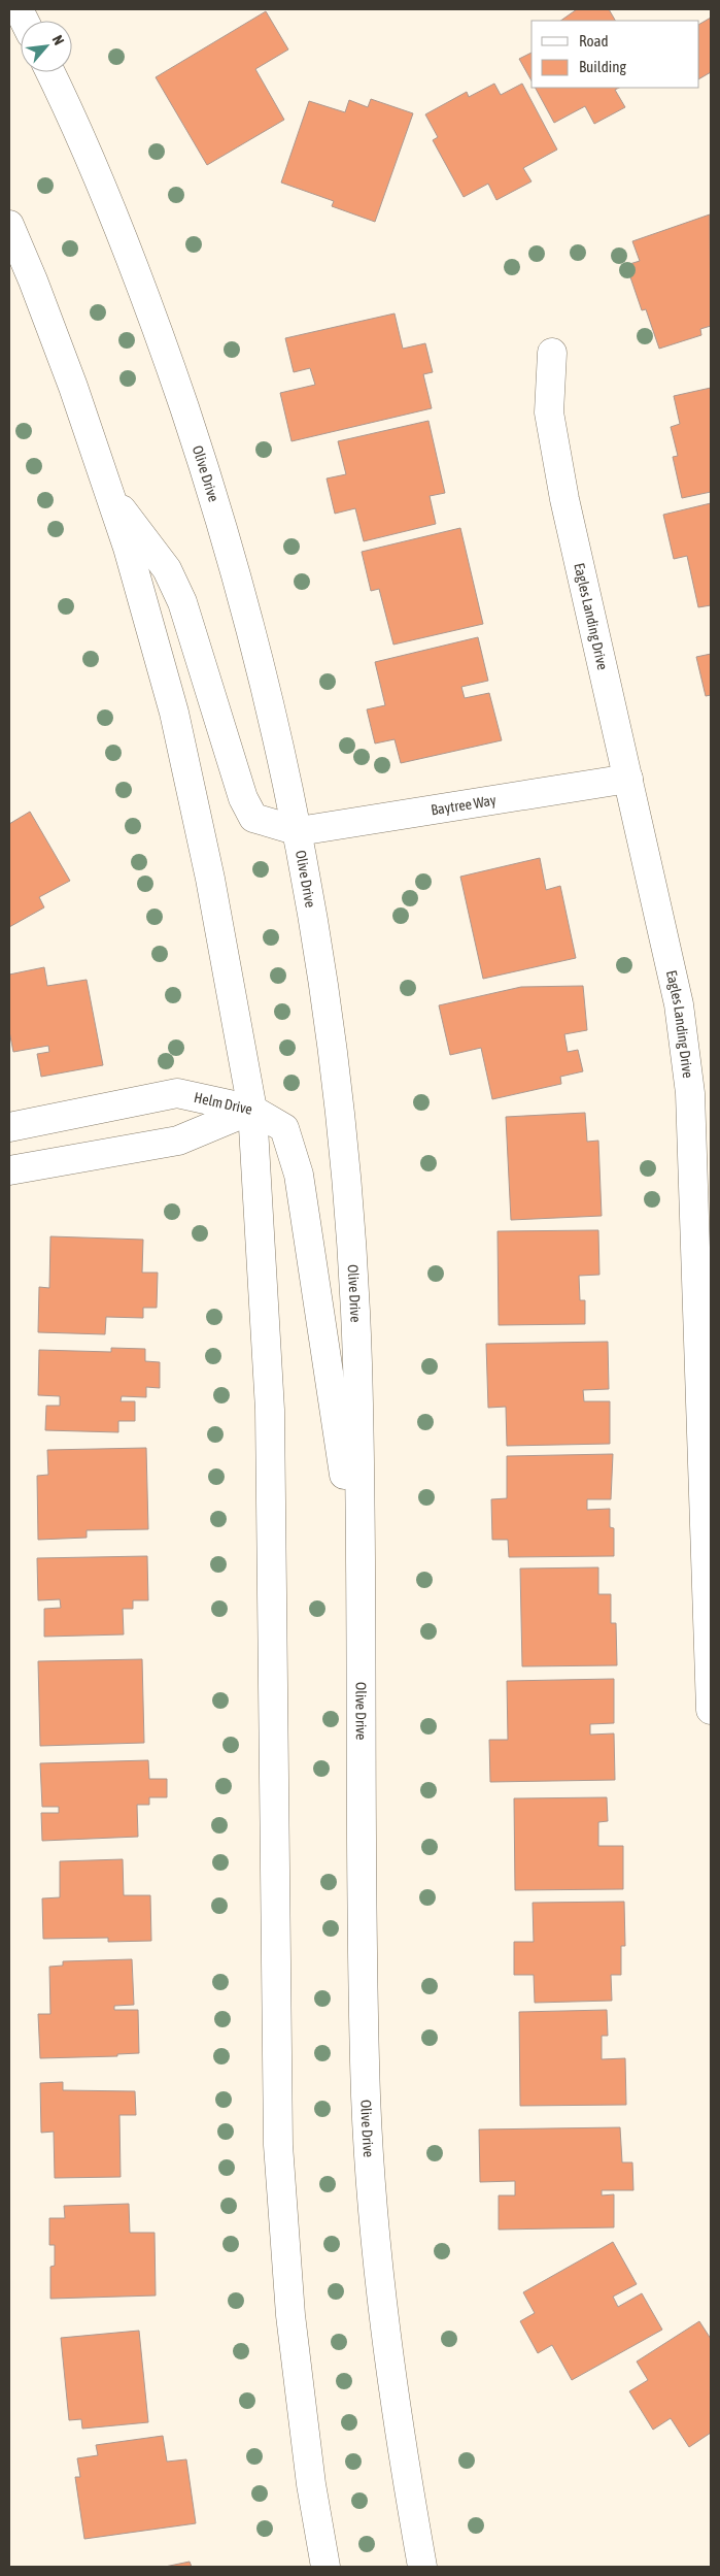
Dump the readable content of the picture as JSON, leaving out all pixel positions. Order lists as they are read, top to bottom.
{
  "streets": {
    "main road": [
      "Olive Drive",
      "Eagles Landing Drive",
      "Baytree Way",
      "Helm Drive"
    ]
  },
  "crossings": [
    ["Olive Drive", "Baytree Way"],
    ["Eagles Landing Drive", "Baytree Way"]
  ],
  "legend": ["Road", "Building"],
  "north": "top right"
}
